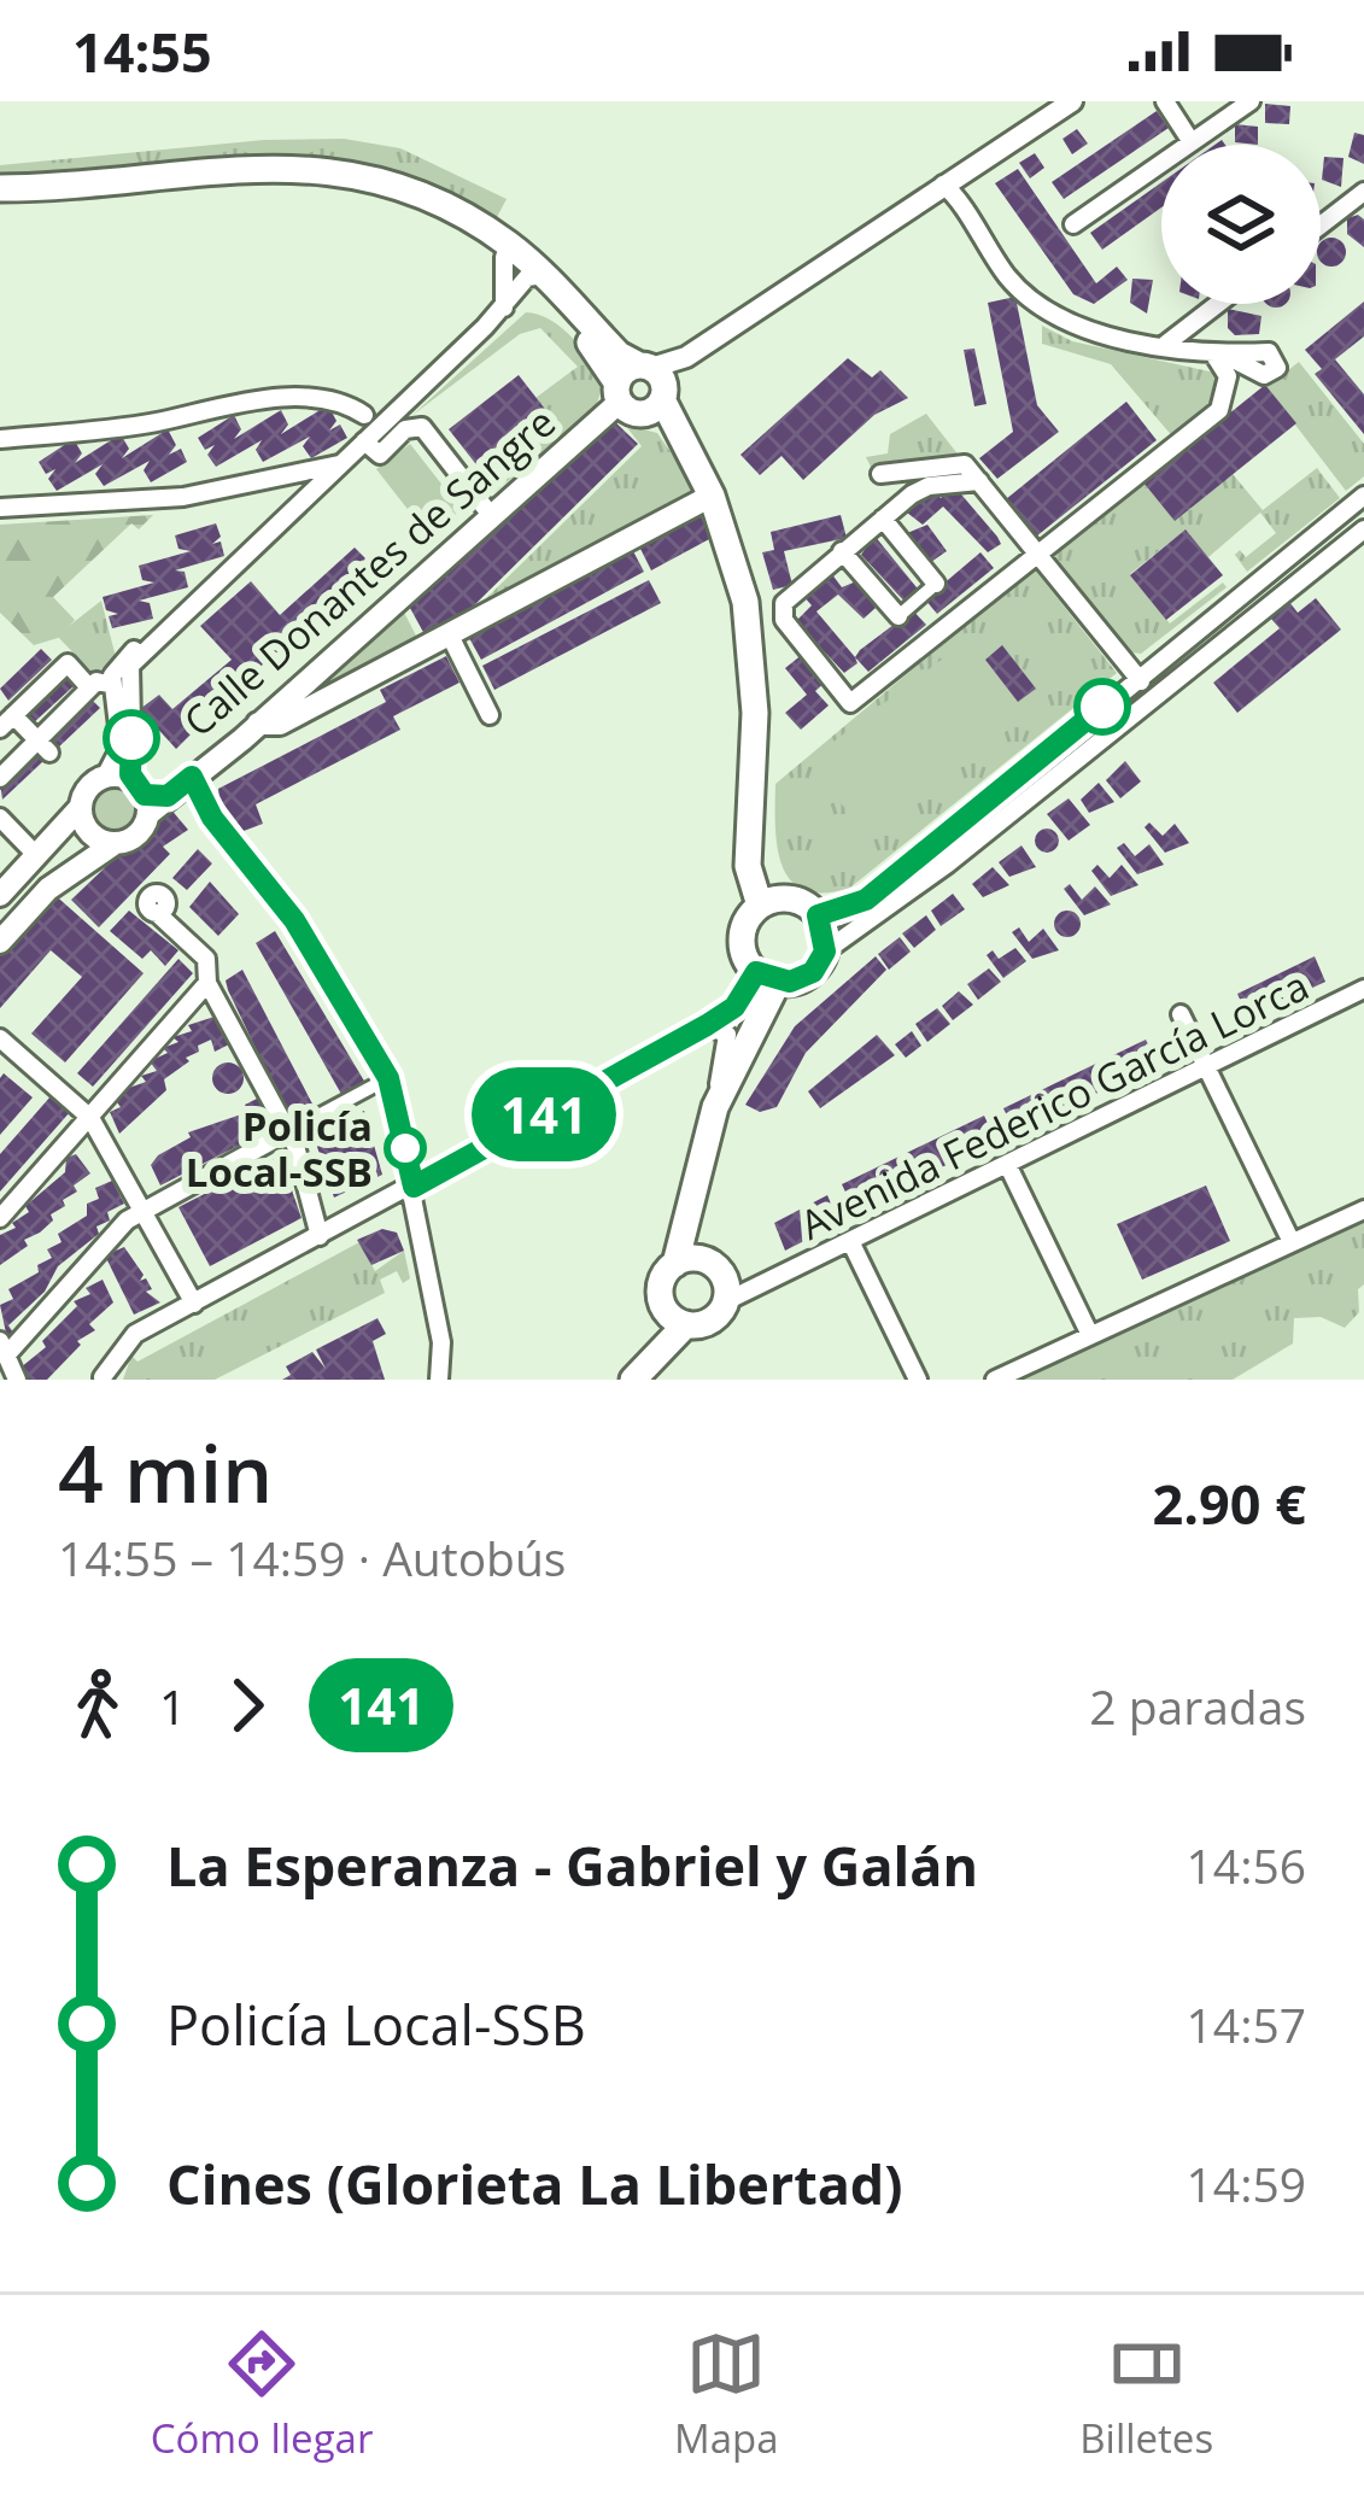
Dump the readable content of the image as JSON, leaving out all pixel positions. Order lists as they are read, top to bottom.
{
  "streets": {
    "main road": ["Calle Donantes de Sangre"],
    "street": ["Avenida Federico García Lorca"]
  },
  "places": ["Policía Local-SSB"],
  "lines": ["bus line 141"],
  "page": {
    "status": "14:55",
    "on_map": "141",
    "heading": ["4 min", "14:55 – 14:59 · Autobús", "2.90 €"],
    "legs": ["1", "141", "2 paradas"],
    "list": [
      {
        "name": "La Esperanza - Gabriel y Galán",
        "value": "14:56"
      },
      {
        "name": "Policía Local-SSB",
        "value": "14:57"
      },
      {
        "name": "Cines (Glorieta La Libertad)",
        "value": "14:59"
      }
    ],
    "tabs": ["Cómo llegar", "Mapa", "Billetes"]
  }
}
